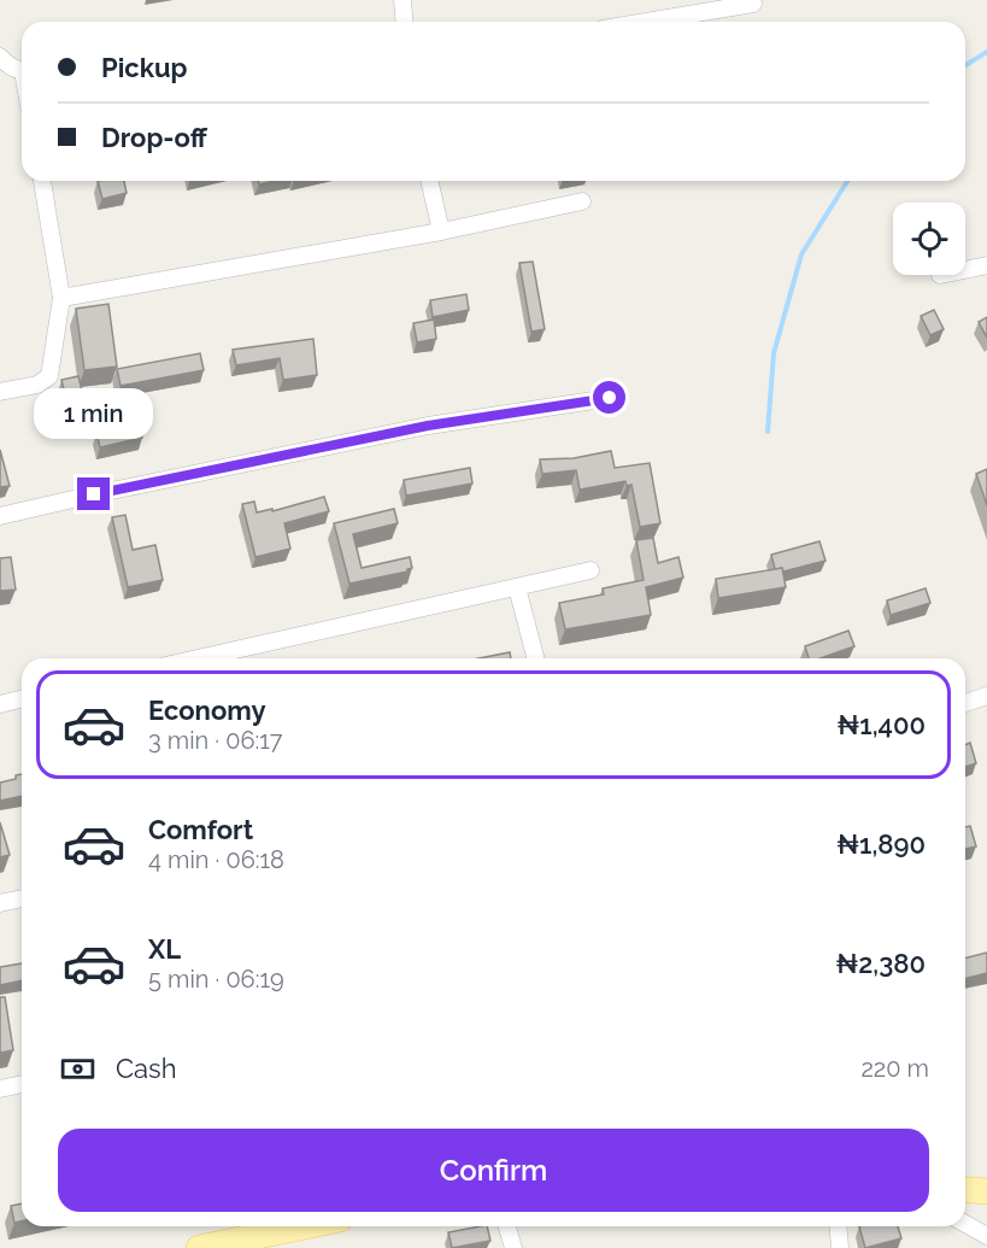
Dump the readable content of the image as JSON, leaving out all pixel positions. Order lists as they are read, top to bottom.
{
  "page": {
    "banner": ["Pickup", "Drop-off"],
    "bubble": "1 min",
    "list": [
      {
        "name": "Economy",
        "note": "3 min · 06:17",
        "value": "₦1,400"
      },
      {
        "name": "Comfort",
        "note": "4 min · 06:18",
        "value": "₦1,890"
      },
      {
        "name": "XL",
        "note": "5 min · 06:19",
        "value": "₦2,380"
      }
    ],
    "pay": ["Cash", "220 m"],
    "buttons": "Confirm"
  }
}
